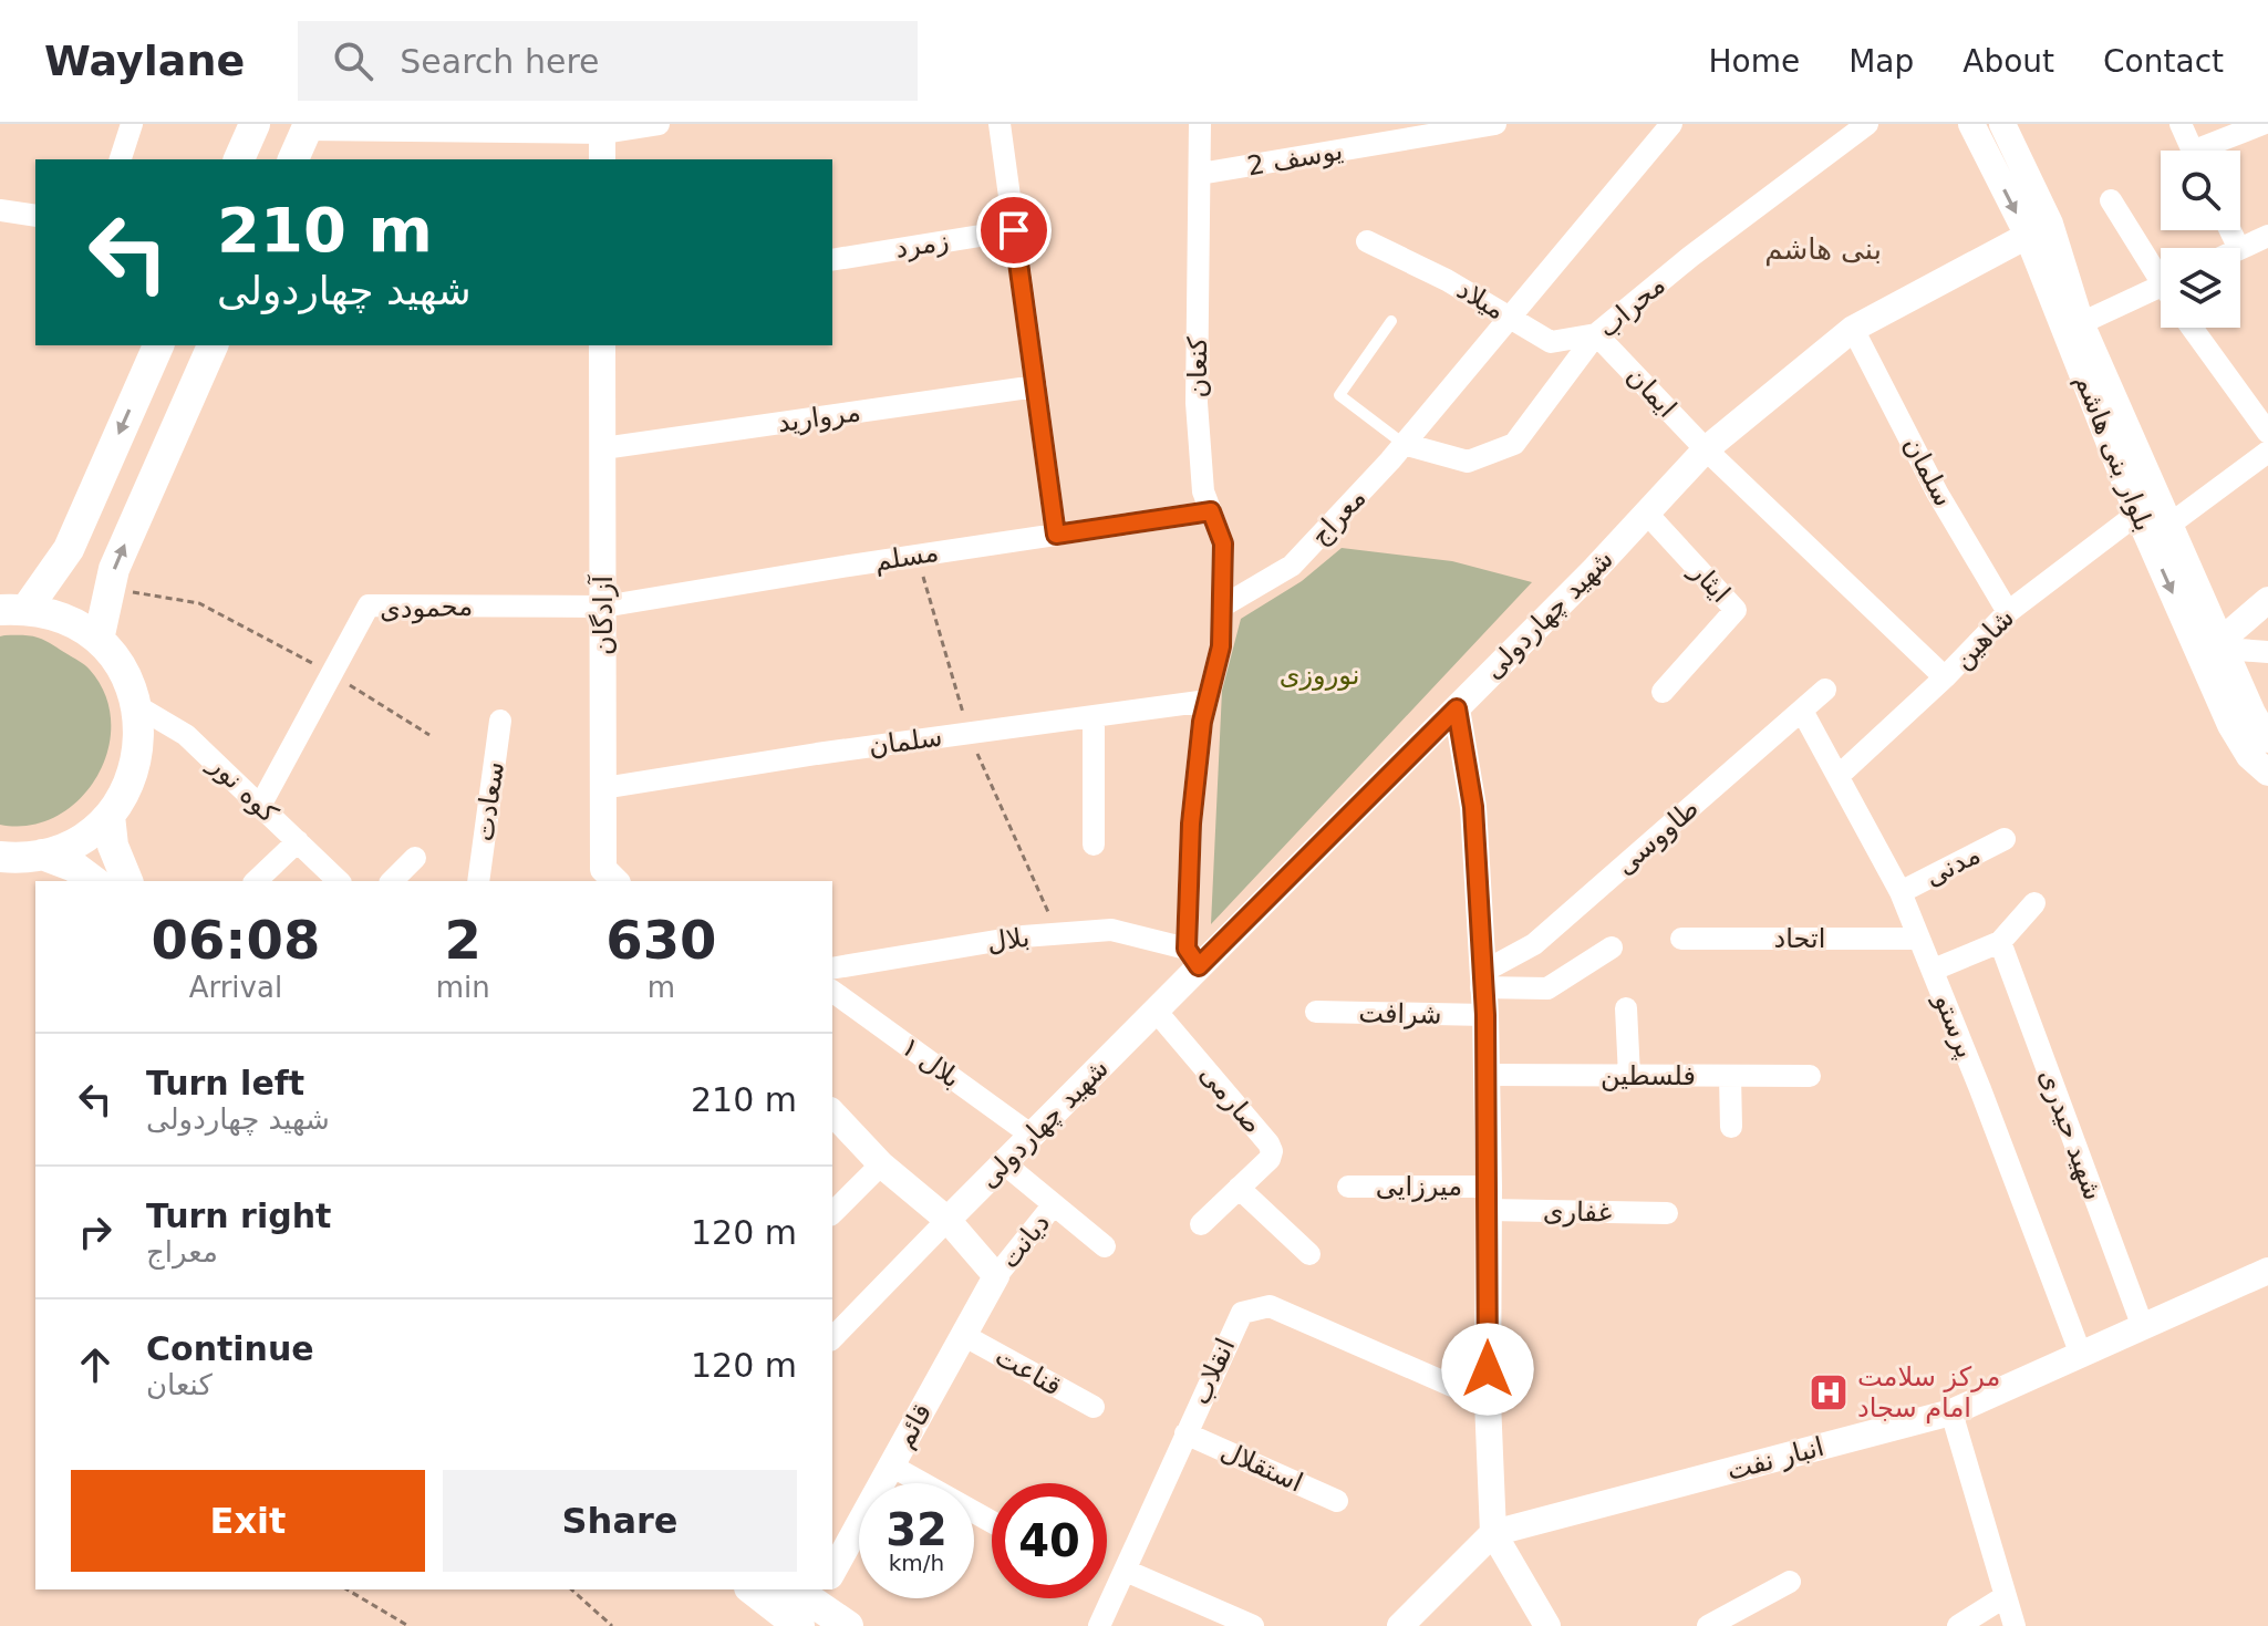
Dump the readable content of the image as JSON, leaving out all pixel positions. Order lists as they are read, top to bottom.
{
  "streets": {
    "street": [
      "یوسف 2",
      "زمرد",
      "میلاد",
      "محراب",
      "کنعان",
      "ایمان",
      "مروارید",
      "بلوار بنی هاشم",
      "سلمان",
      "معراج",
      "مسلم",
      "ایثار",
      "محمودی",
      "شهید چهاردولی",
      "آزادگان",
      "شاهین",
      "کوه نور",
      "سعادت",
      "طاووسی",
      "مدنی",
      "اتحاد",
      "بلال",
      "شرافت",
      "پرستو",
      "بلال ۱",
      "فلسطین",
      "صارمی",
      "شهید حیدری",
      "میرزایی",
      "غفاری",
      "دیانت",
      "قناعت",
      "انقلاب",
      "قائم",
      "انبار نفت",
      "استقلال"
    ]
  },
  "crossings": [
    ["یوسف 2", "کنعان"],
    ["میلاد", "محراب"],
    ["میلاد", "ایمان"],
    ["میلاد", "معراج"],
    ["محراب", "ایمان"],
    ["محراب", "معراج"],
    ["کنعان", "معراج"],
    ["کنعان", "مسلم"],
    ["ایمان", "شهید چهاردولی"],
    ["مروارید", "آزادگان"],
    ["بلوار بنی هاشم", "شهید چهاردولی"],
    ["بلوار بنی هاشم", "شاهین"],
    ["سلمان", "شهید چهاردولی"],
    ["سلمان", "آزادگان"],
    ["سلمان", "شاهین"],
    ["مسلم", "محمودی"],
    ["مسلم", "آزادگان"],
    ["ایثار", "شهید چهاردولی"],
    ["محمودی", "آزادگان"],
    ["محمودی", "کوه نور"],
    ["شهید چهاردولی", "بلال"],
    ["شهید چهاردولی", "بلال ۱"],
    ["شهید چهاردولی", "صارمی"],
    ["شهید چهاردولی", "دیانت"],
    ["شاهین", "پرستو"],
    ["طاووسی", "پرستو"],
    ["مدنی", "پرستو"],
    ["اتحاد", "پرستو"],
    ["پرستو", "انبار نفت"],
    ["شهید حیدری", "انبار نفت"],
    ["میرزایی", "غفاری"],
    ["دیانت", "قائم"],
    ["قناعت", "قائم"],
    ["انقلاب", "استقلال"]
  ],
  "districts": ["بنی هاشم"],
  "parks": ["نوروزی"],
  "places": {
    "hospital": ["مرکز سلامت امام سجاد"]
  },
  "page": {
    "header": "Waylane",
    "search": "Search here",
    "nav": [
      "Home",
      "Map",
      "About",
      "Contact"
    ],
    "turn": ["210 m", "شهید چهاردولی"],
    "eta": [
      "06:08",
      "Arrival",
      "2",
      "min",
      "630",
      "m"
    ],
    "list": [
      {
        "name": "Turn left",
        "note": "شهید چهاردولی",
        "value": "210 m"
      },
      {
        "name": "Turn right",
        "note": "معراج",
        "value": "120 m"
      },
      {
        "name": "Continue",
        "note": "کنعان",
        "value": "120 m"
      }
    ],
    "buttons": ["Exit", "Share"],
    "speed": "32 km/h",
    "limit": "40"
  }
}
